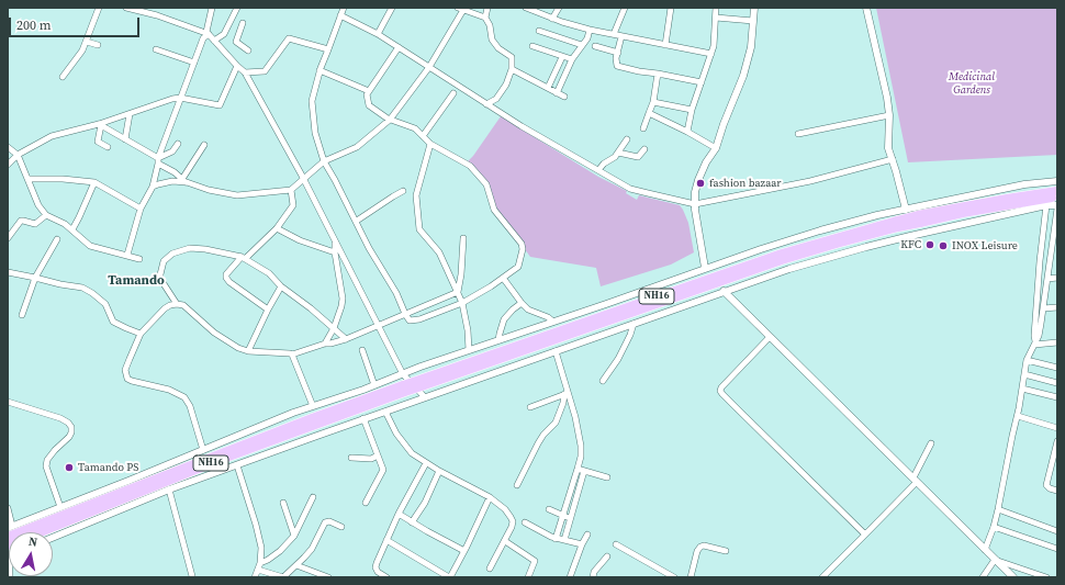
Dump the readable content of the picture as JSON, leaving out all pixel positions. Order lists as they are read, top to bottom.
{
  "streets": {
    "highway": ["NH16"]
  },
  "districts": ["Tamando"],
  "parks": ["Medicinal Gardens"],
  "places": [
    "fashion bazaar",
    "KFC",
    "INOX Leisure",
    "Tamando PS"
  ],
  "scale_bar": "200 m",
  "north": "top"
}
